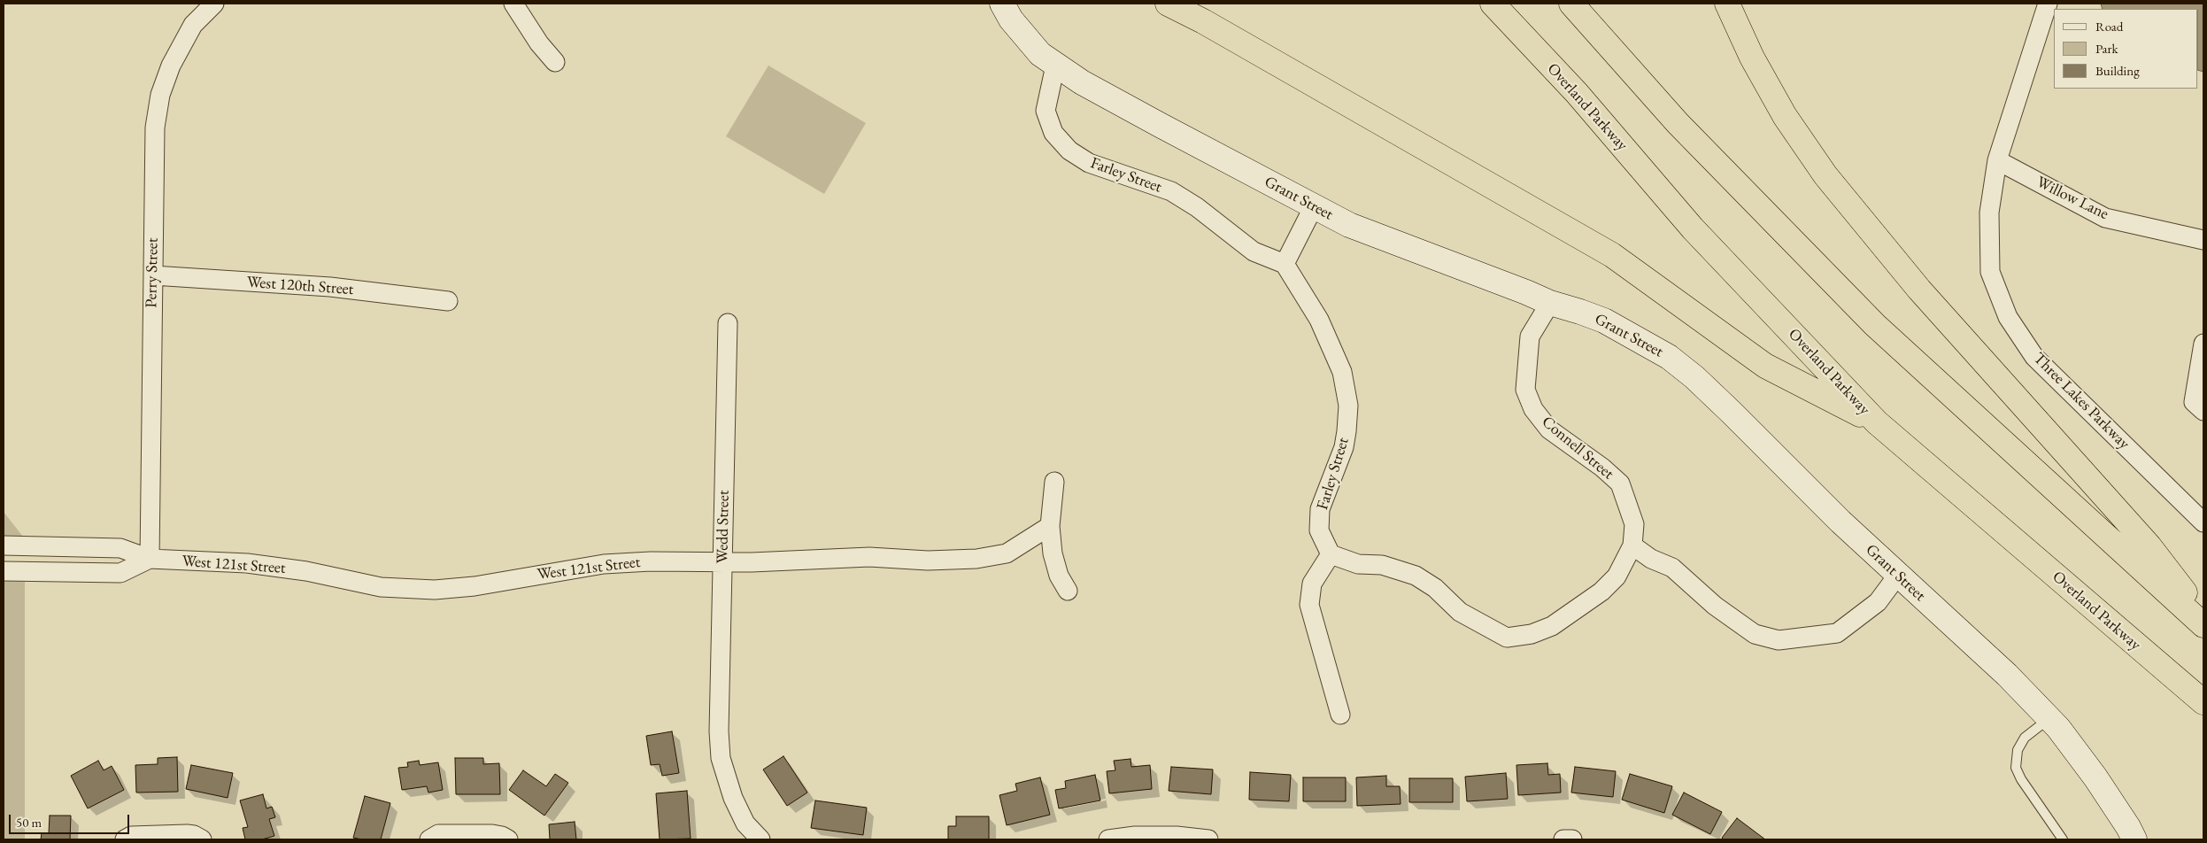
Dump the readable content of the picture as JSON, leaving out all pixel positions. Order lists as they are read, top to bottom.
{
  "streets": {
    "highway": ["Overland Parkway"],
    "street": [
      "Farley Street",
      "Grant Street",
      "Willow Lane",
      "Perry Street",
      "West 120th Street",
      "Three Lakes Parkway",
      "Connell Street",
      "Wedd Street",
      "West 121st Street"
    ]
  },
  "crossings": [
    ["Farley Street", "Grant Street"],
    ["Grant Street", "Connell Street"],
    ["Willow Lane", "Three Lakes Parkway"],
    ["Perry Street", "West 120th Street"],
    ["Perry Street", "West 121st Street"],
    ["Wedd Street", "West 121st Street"]
  ],
  "legend": ["Road", "Park", "Building"],
  "scale_bar": "50 m"
}
